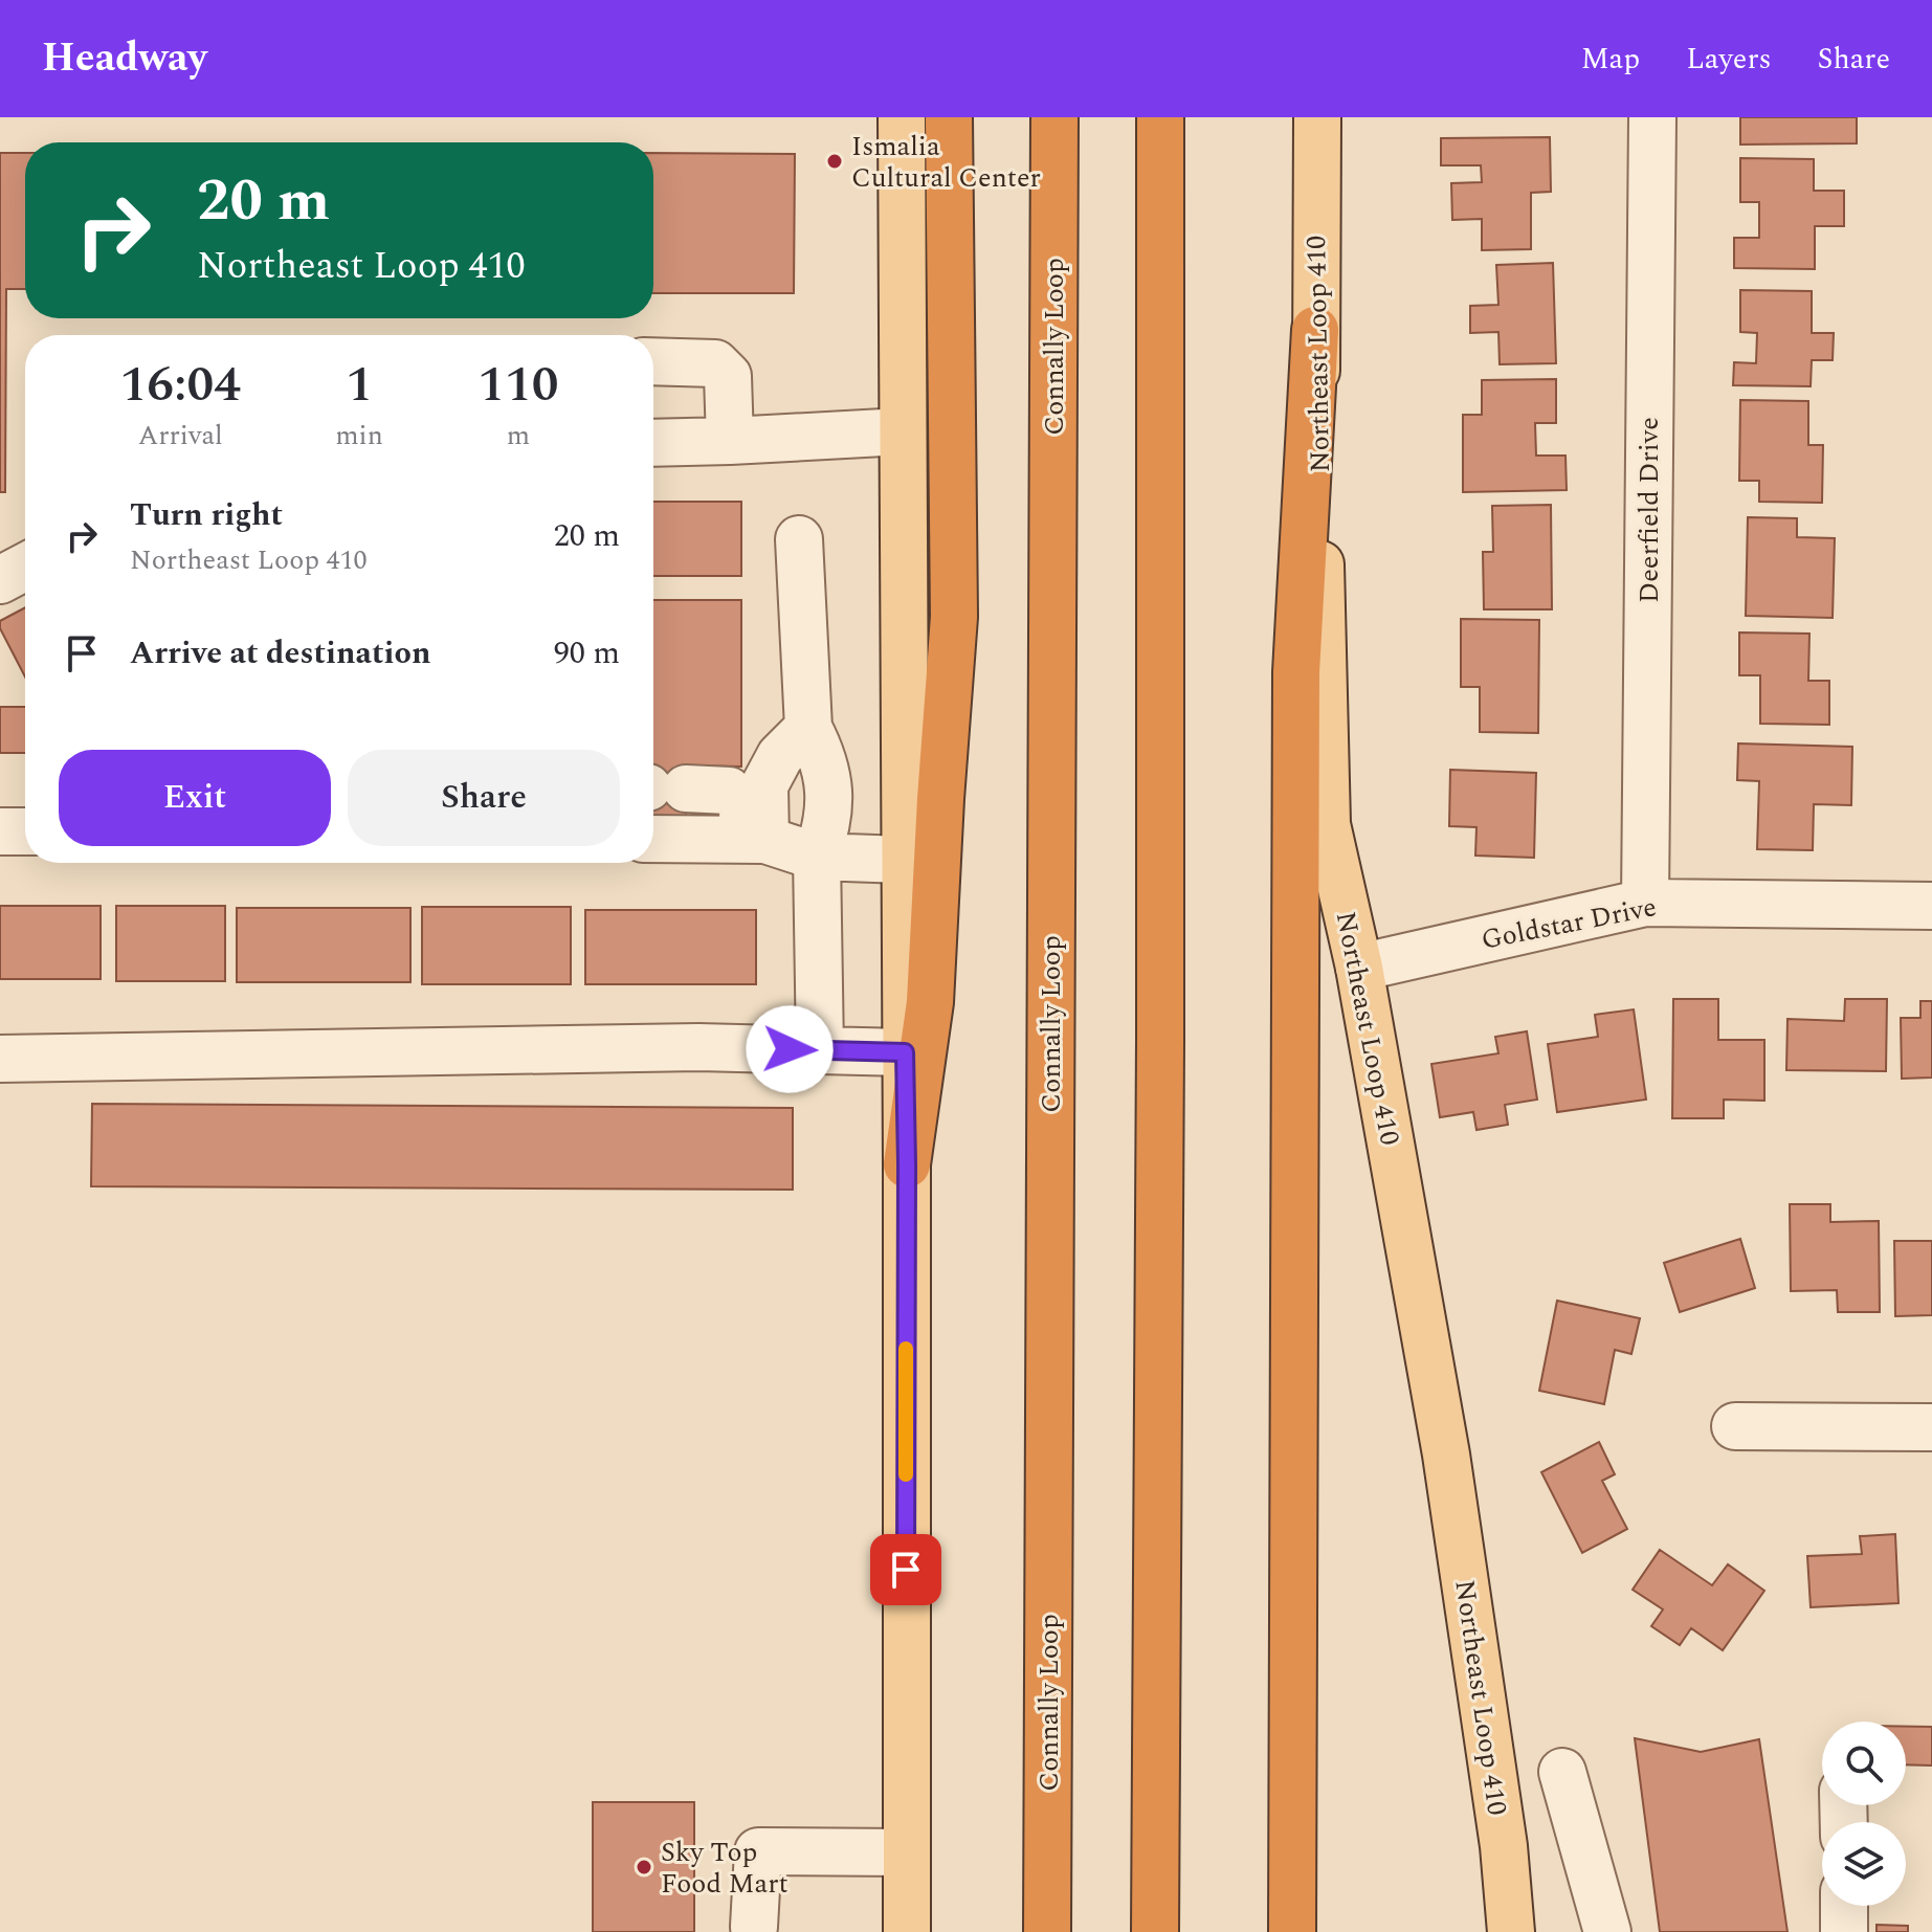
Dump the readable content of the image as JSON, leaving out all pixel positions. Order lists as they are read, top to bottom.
{
  "streets": {
    "highway": ["Connally Loop"],
    "main road": ["Northeast Loop 410"],
    "street": ["Deerfield Drive", "Goldstar Drive"]
  },
  "crossings": [
    ["Northeast Loop 410", "Goldstar Drive"],
    ["Deerfield Drive", "Goldstar Drive"]
  ],
  "places": ["Ismalia Cultural Center", "Sky Top Food Mart"],
  "page": {
    "header": "Headway",
    "nav": ["Map", "Layers", "Share"],
    "turn": ["20 m", "Northeast Loop 410"],
    "eta": [
      "16:04",
      "Arrival",
      "1",
      "min",
      "110",
      "m"
    ],
    "list": [
      {
        "name": "Turn right",
        "note": "Northeast Loop 410",
        "value": "20 m"
      },
      {
        "name": "Arrive at destination",
        "value": "90 m"
      }
    ],
    "buttons": ["Exit", "Share"]
  }
}
